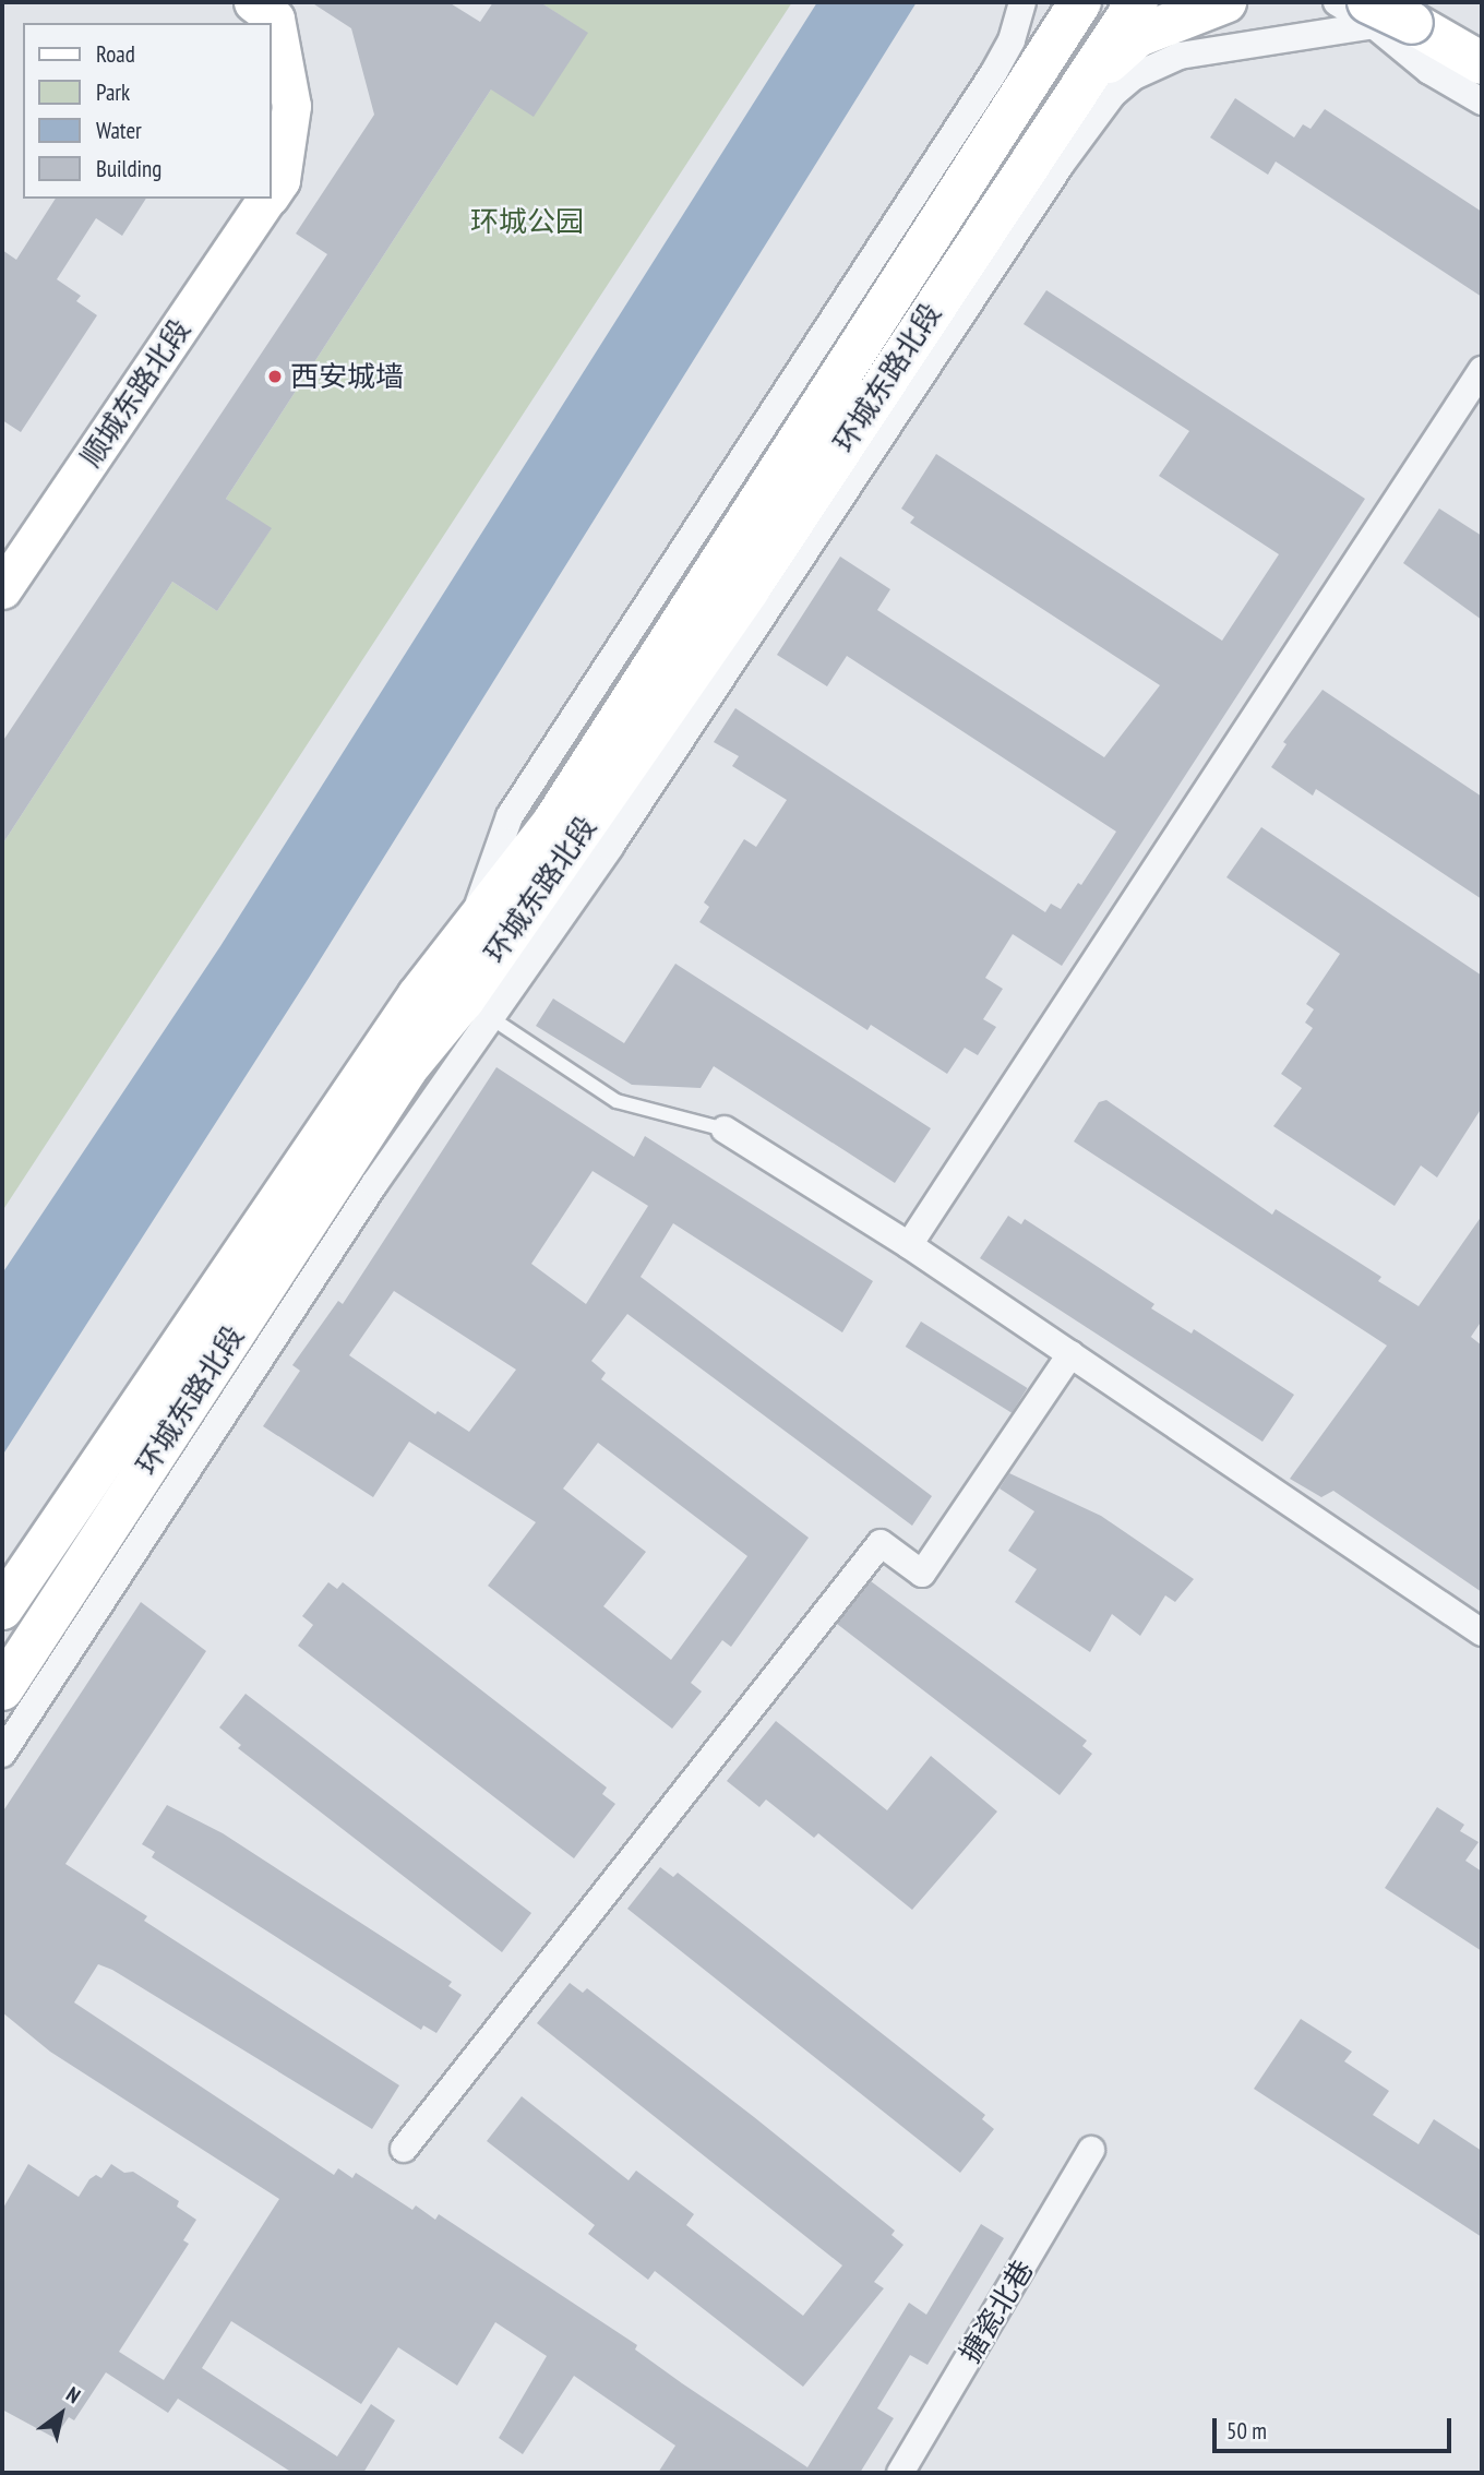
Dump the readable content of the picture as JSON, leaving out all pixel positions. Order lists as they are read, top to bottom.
{
  "streets": {
    "main road": ["环城东路北段"],
    "street": ["顺城东路北段", "搪瓷北巷"]
  },
  "parks": ["环城公园"],
  "places": ["西安城墙"],
  "legend": [
    "Road",
    "Park",
    "Water",
    "Building"
  ],
  "scale_bar": "50 m",
  "north": "top right"
}
